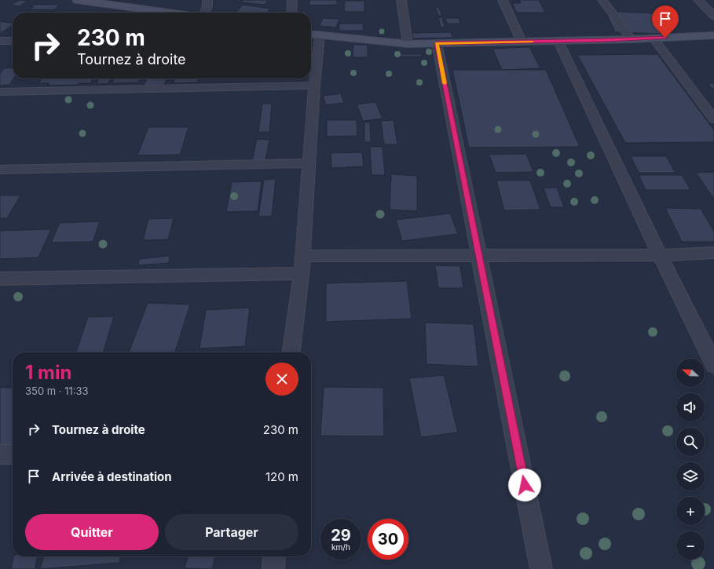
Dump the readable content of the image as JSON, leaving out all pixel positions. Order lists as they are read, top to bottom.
{
  "north": "left",
  "page": {
    "turn": ["230 m", "Tournez à droite"],
    "heading": ["1 min", "350 m · 11:33"],
    "map_buttons": ["+", "−"],
    "list": [
      {
        "name": "Tournez à droite",
        "value": "230 m"
      },
      {
        "name": "Arrivée à destination",
        "value": "120 m"
      }
    ],
    "buttons": ["Quitter", "Partager"],
    "speed": "29 km/h",
    "limit": "30"
  }
}
